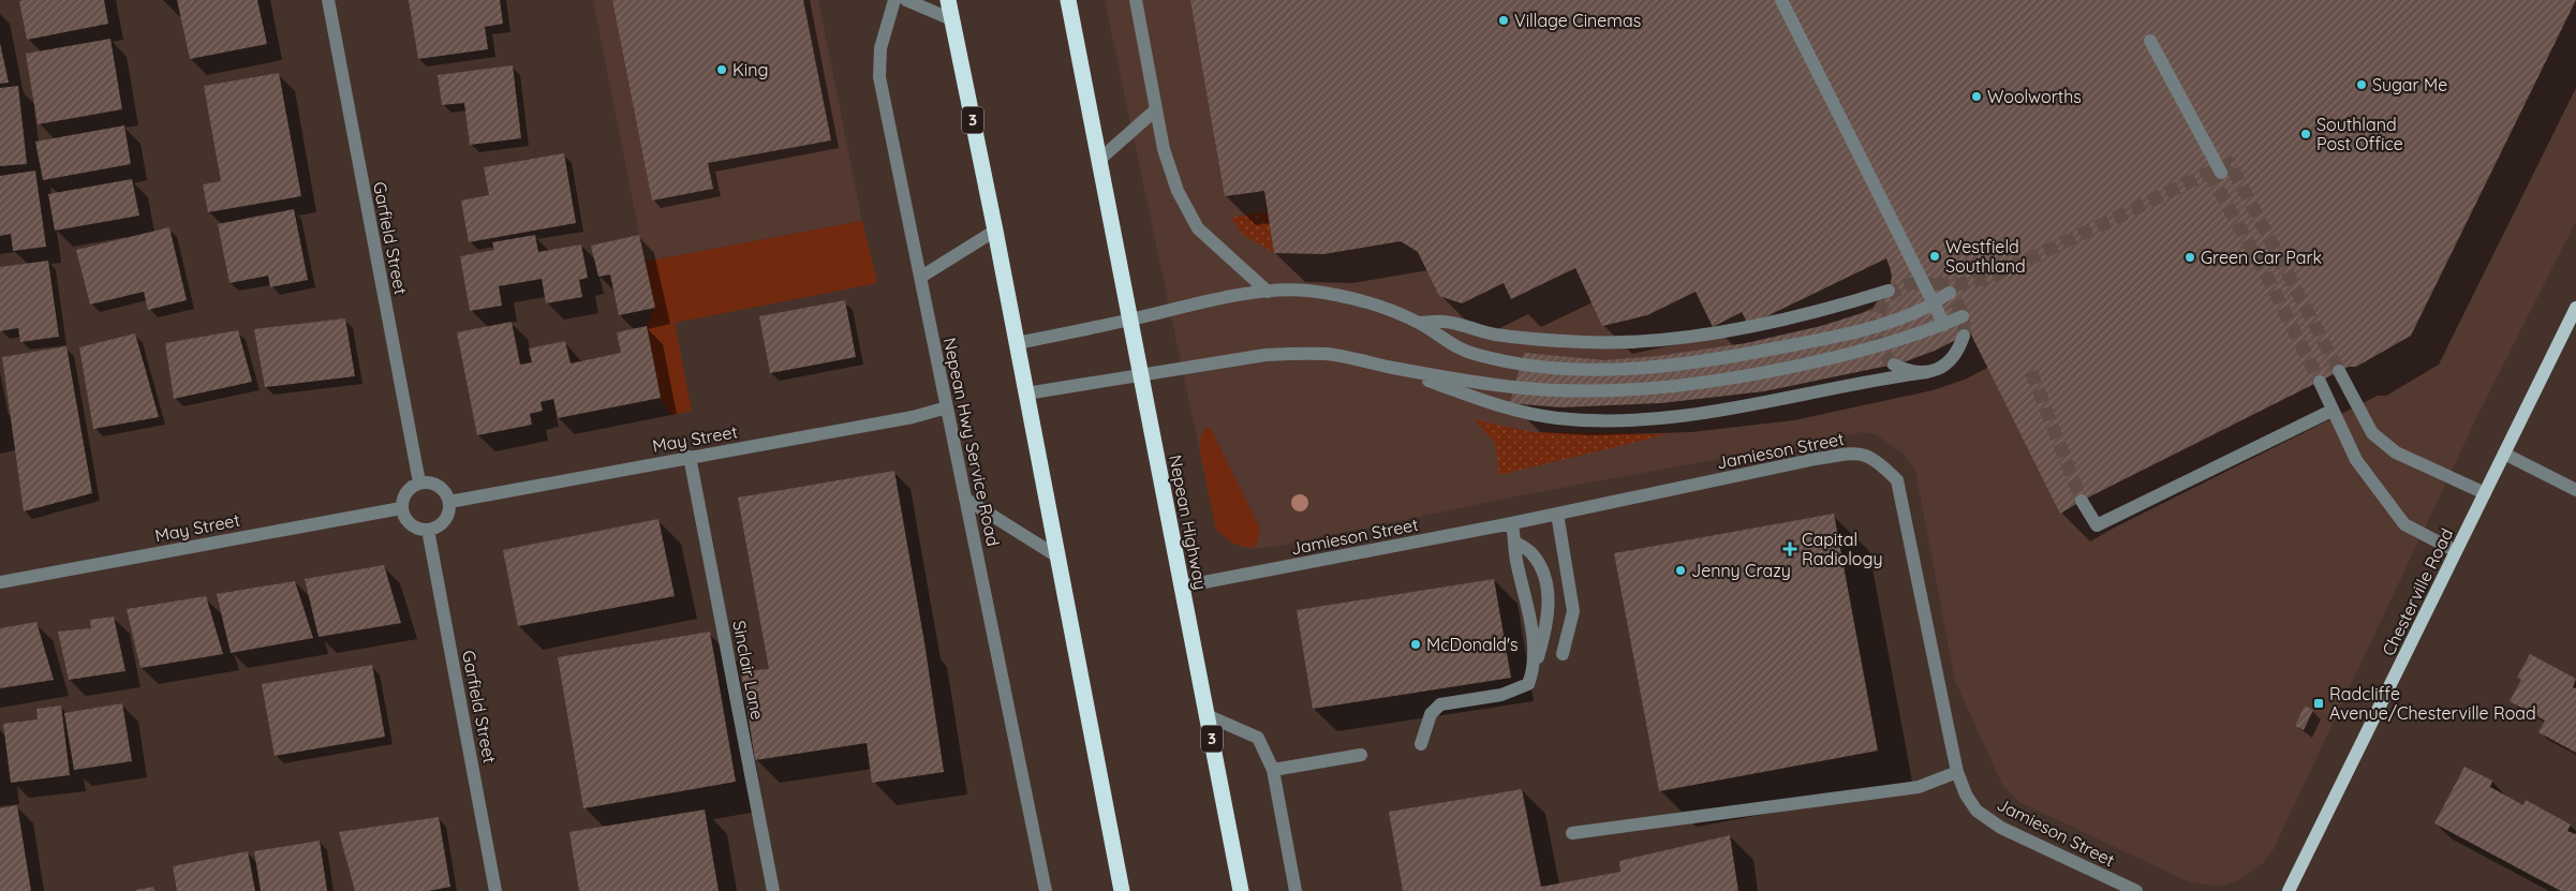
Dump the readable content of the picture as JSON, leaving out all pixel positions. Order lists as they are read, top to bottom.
{
  "streets": {
    "highway": ["3", "Nepean Highway"],
    "main road": ["Chesterville Road"],
    "street": [
      "Garfield Street",
      "May Street",
      "Nepean Hwy Service Road",
      "Jamieson Street",
      "Sinclair Lane"
    ]
  },
  "crossings": [
    ["Garfield Street", "May Street"],
    ["May Street", "Nepean Hwy Service Road"],
    ["May Street", "Sinclair Lane"],
    ["Jamieson Street", "Nepean Highway"]
  ],
  "places": {
    "other": [
      "Village Cinemas",
      "King",
      "Sugar Me",
      "Woolworths",
      "Southland Post Office",
      "Westfield Southland",
      "Green Car Park",
      "Jenny Crazy",
      "McDonald's"
    ],
    "health": ["Capital Radiology"],
    "transit": ["Radcliffe Avenue/Chesterville Road"]
  }
}
